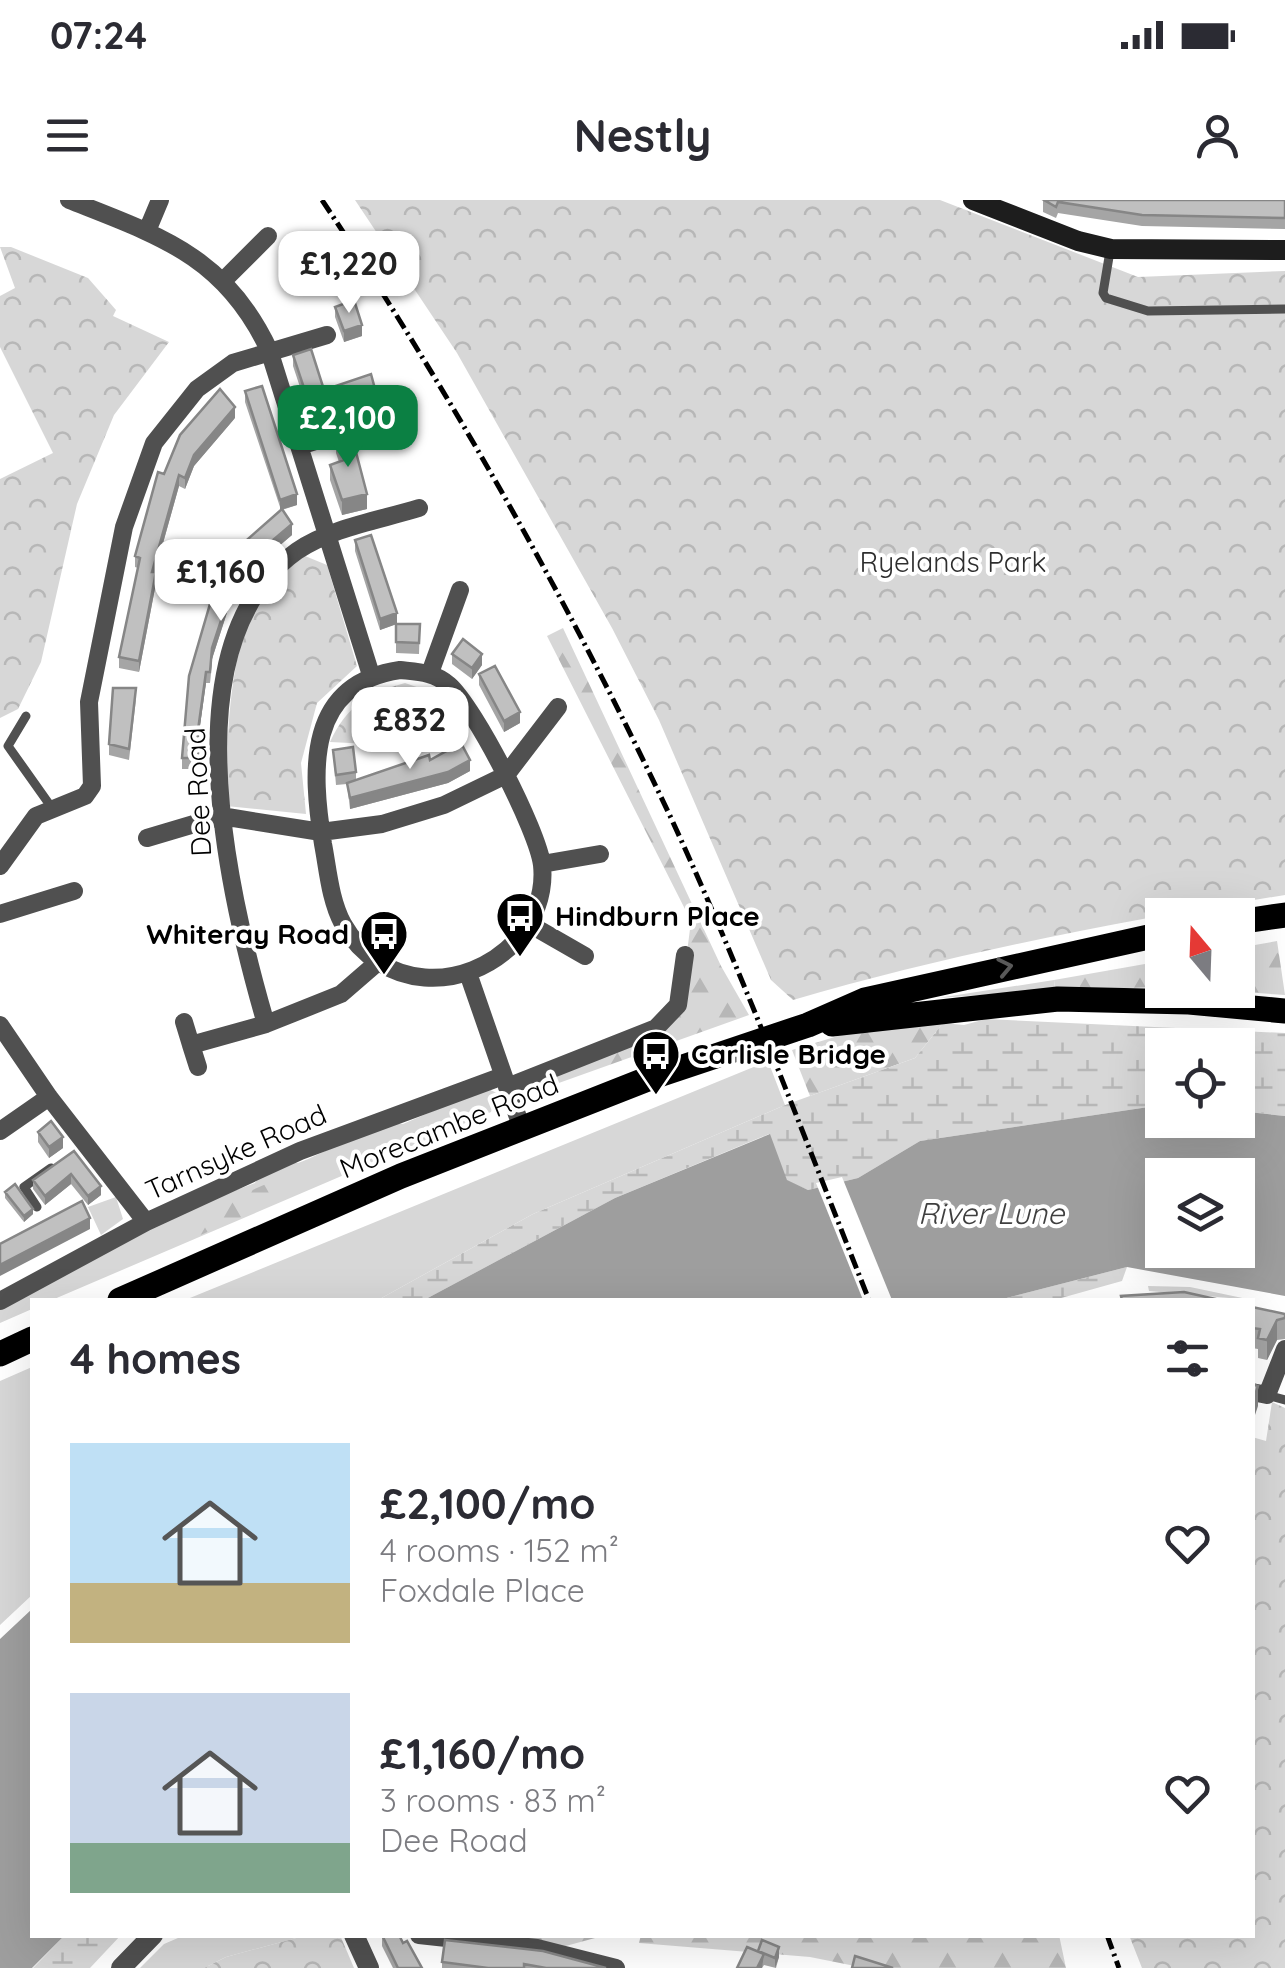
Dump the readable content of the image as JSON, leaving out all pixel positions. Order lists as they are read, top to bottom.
{
  "streets": {
    "main road": ["Morecambe Road"],
    "street": ["Dee Road", "Tarnsyke Road"]
  },
  "water": ["River Lune"],
  "parks": ["Ryelands Park"],
  "places": {
    "bus stop": ["Hindburn Place", "Whiteray Road", "Carlisle Bridge"]
  },
  "north": "top",
  "page": {
    "status": "07:24",
    "header": "Nestly",
    "price": [
      "£1,220",
      "£2,100",
      "£1,160",
      "£832"
    ],
    "heading": "4 homes",
    "list": [
      {
        "name": "£2,100/mo",
        "note": "4 rooms · 152 m² · Foxdale Place"
      },
      {
        "name": "£1,160/mo",
        "note": "3 rooms · 83 m² · Dee Road"
      }
    ]
  }
}
